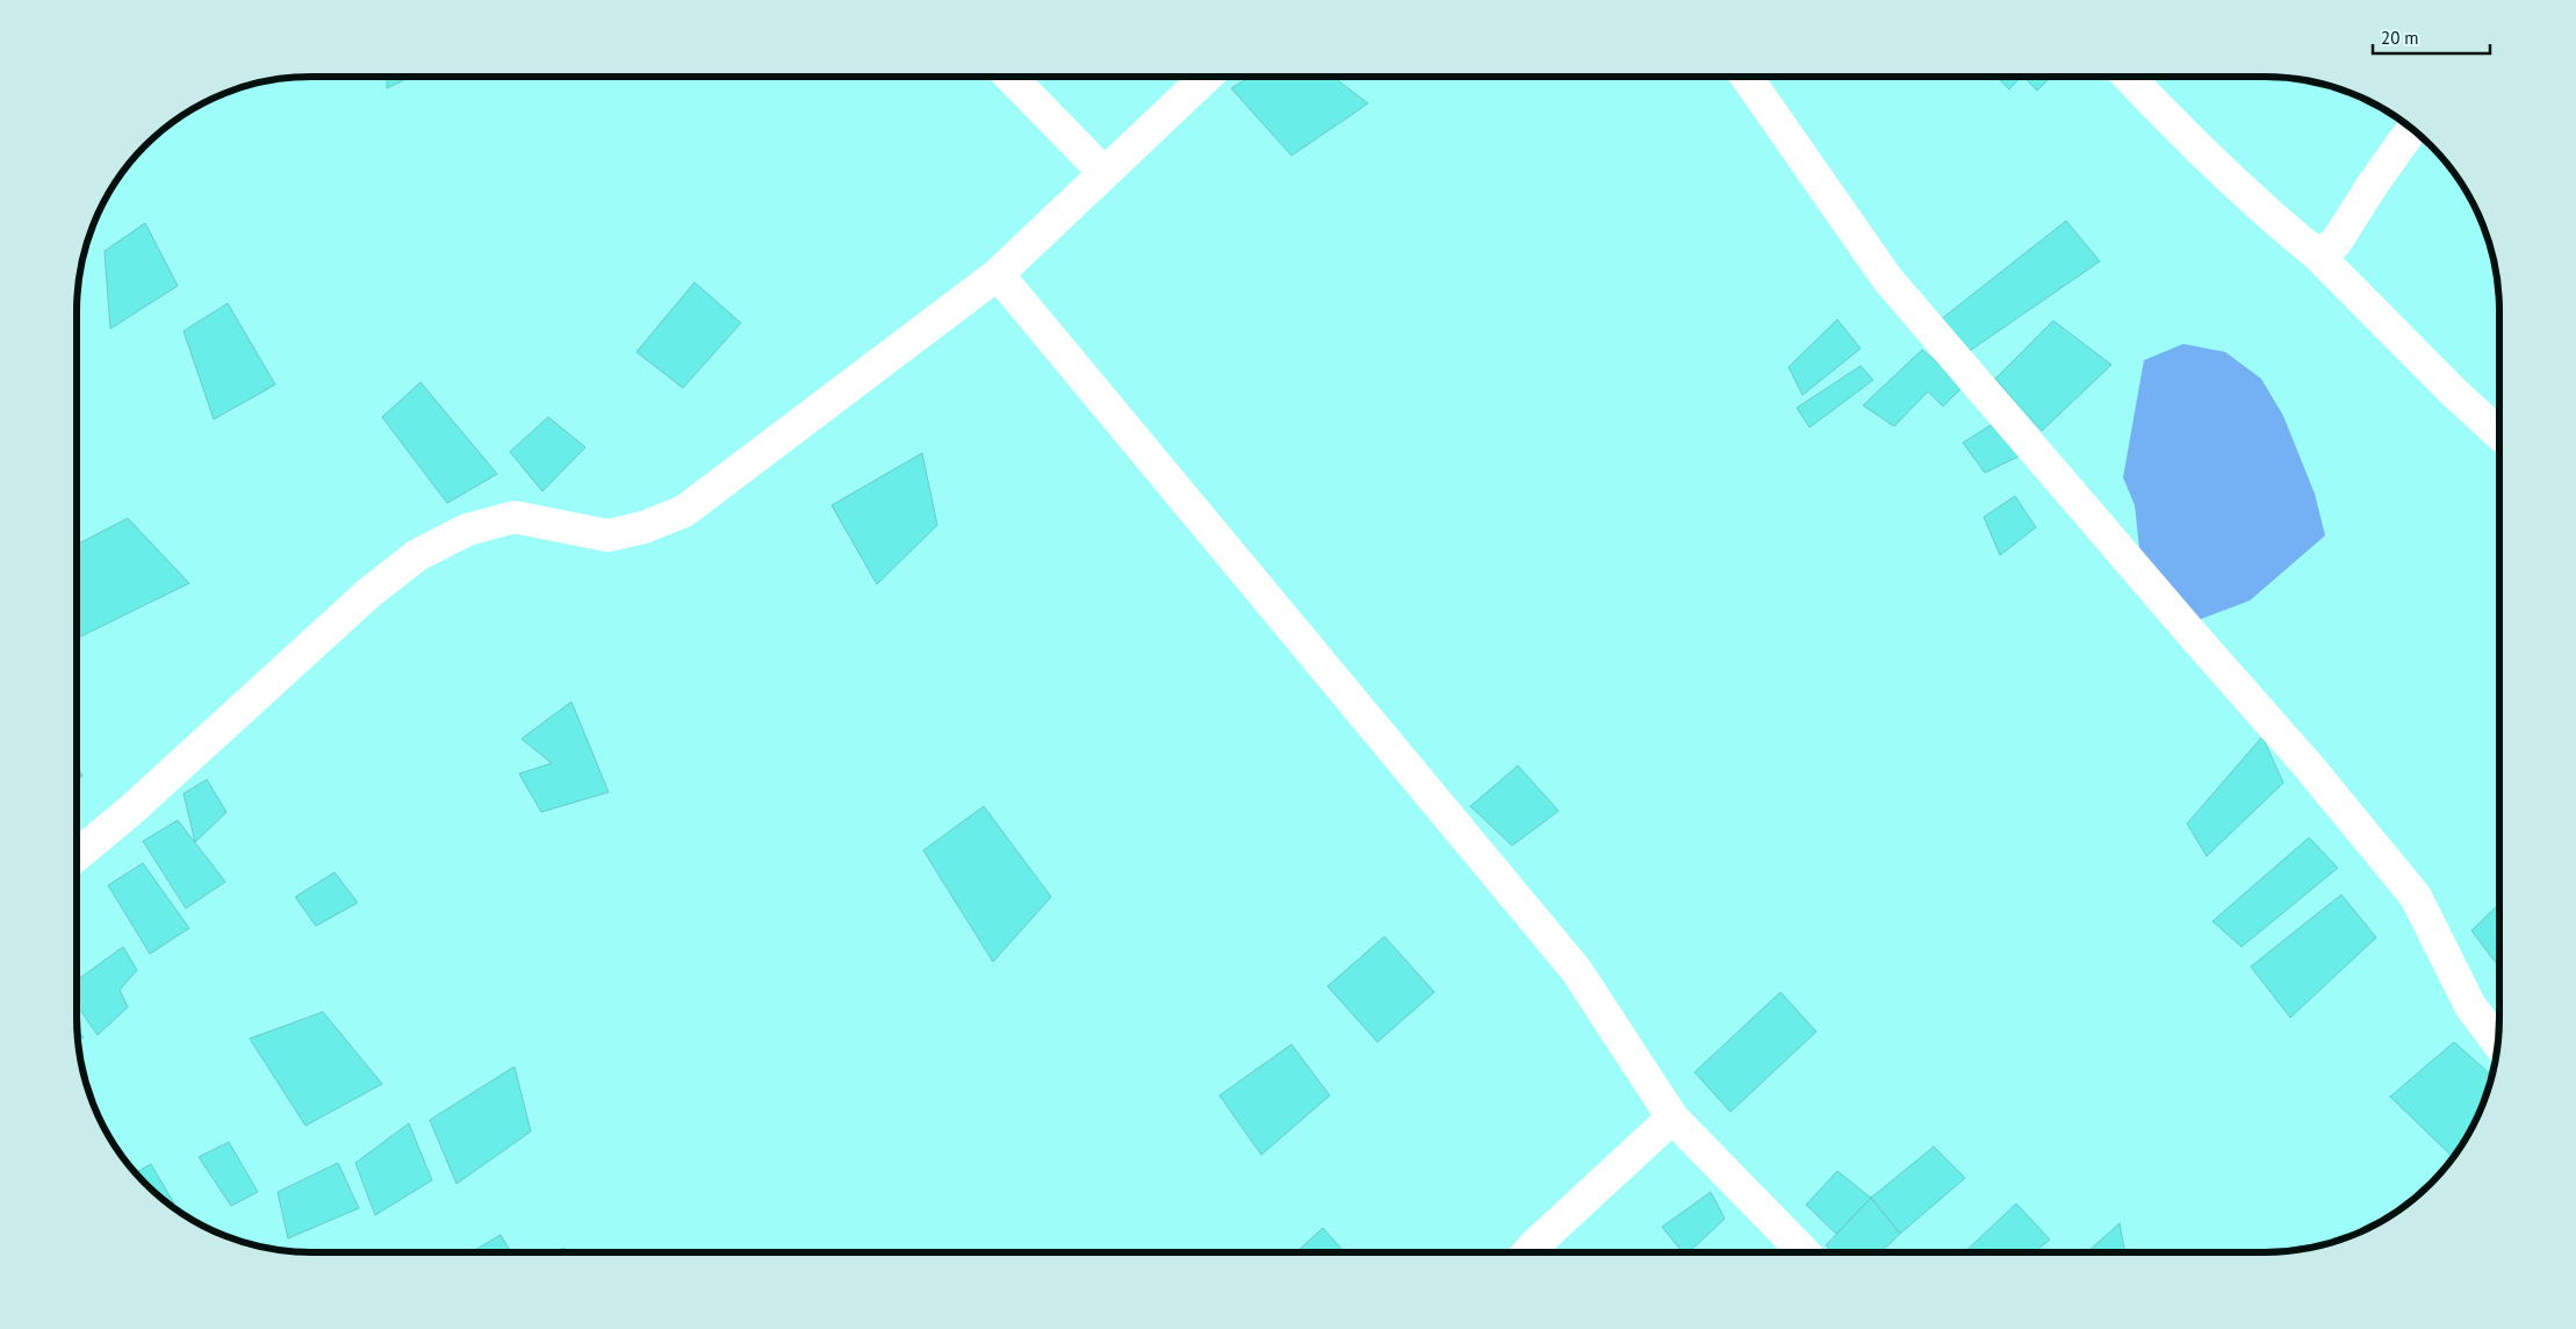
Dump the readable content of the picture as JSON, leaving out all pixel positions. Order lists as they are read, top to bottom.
{
  "scale_bar": "20 m"
}
